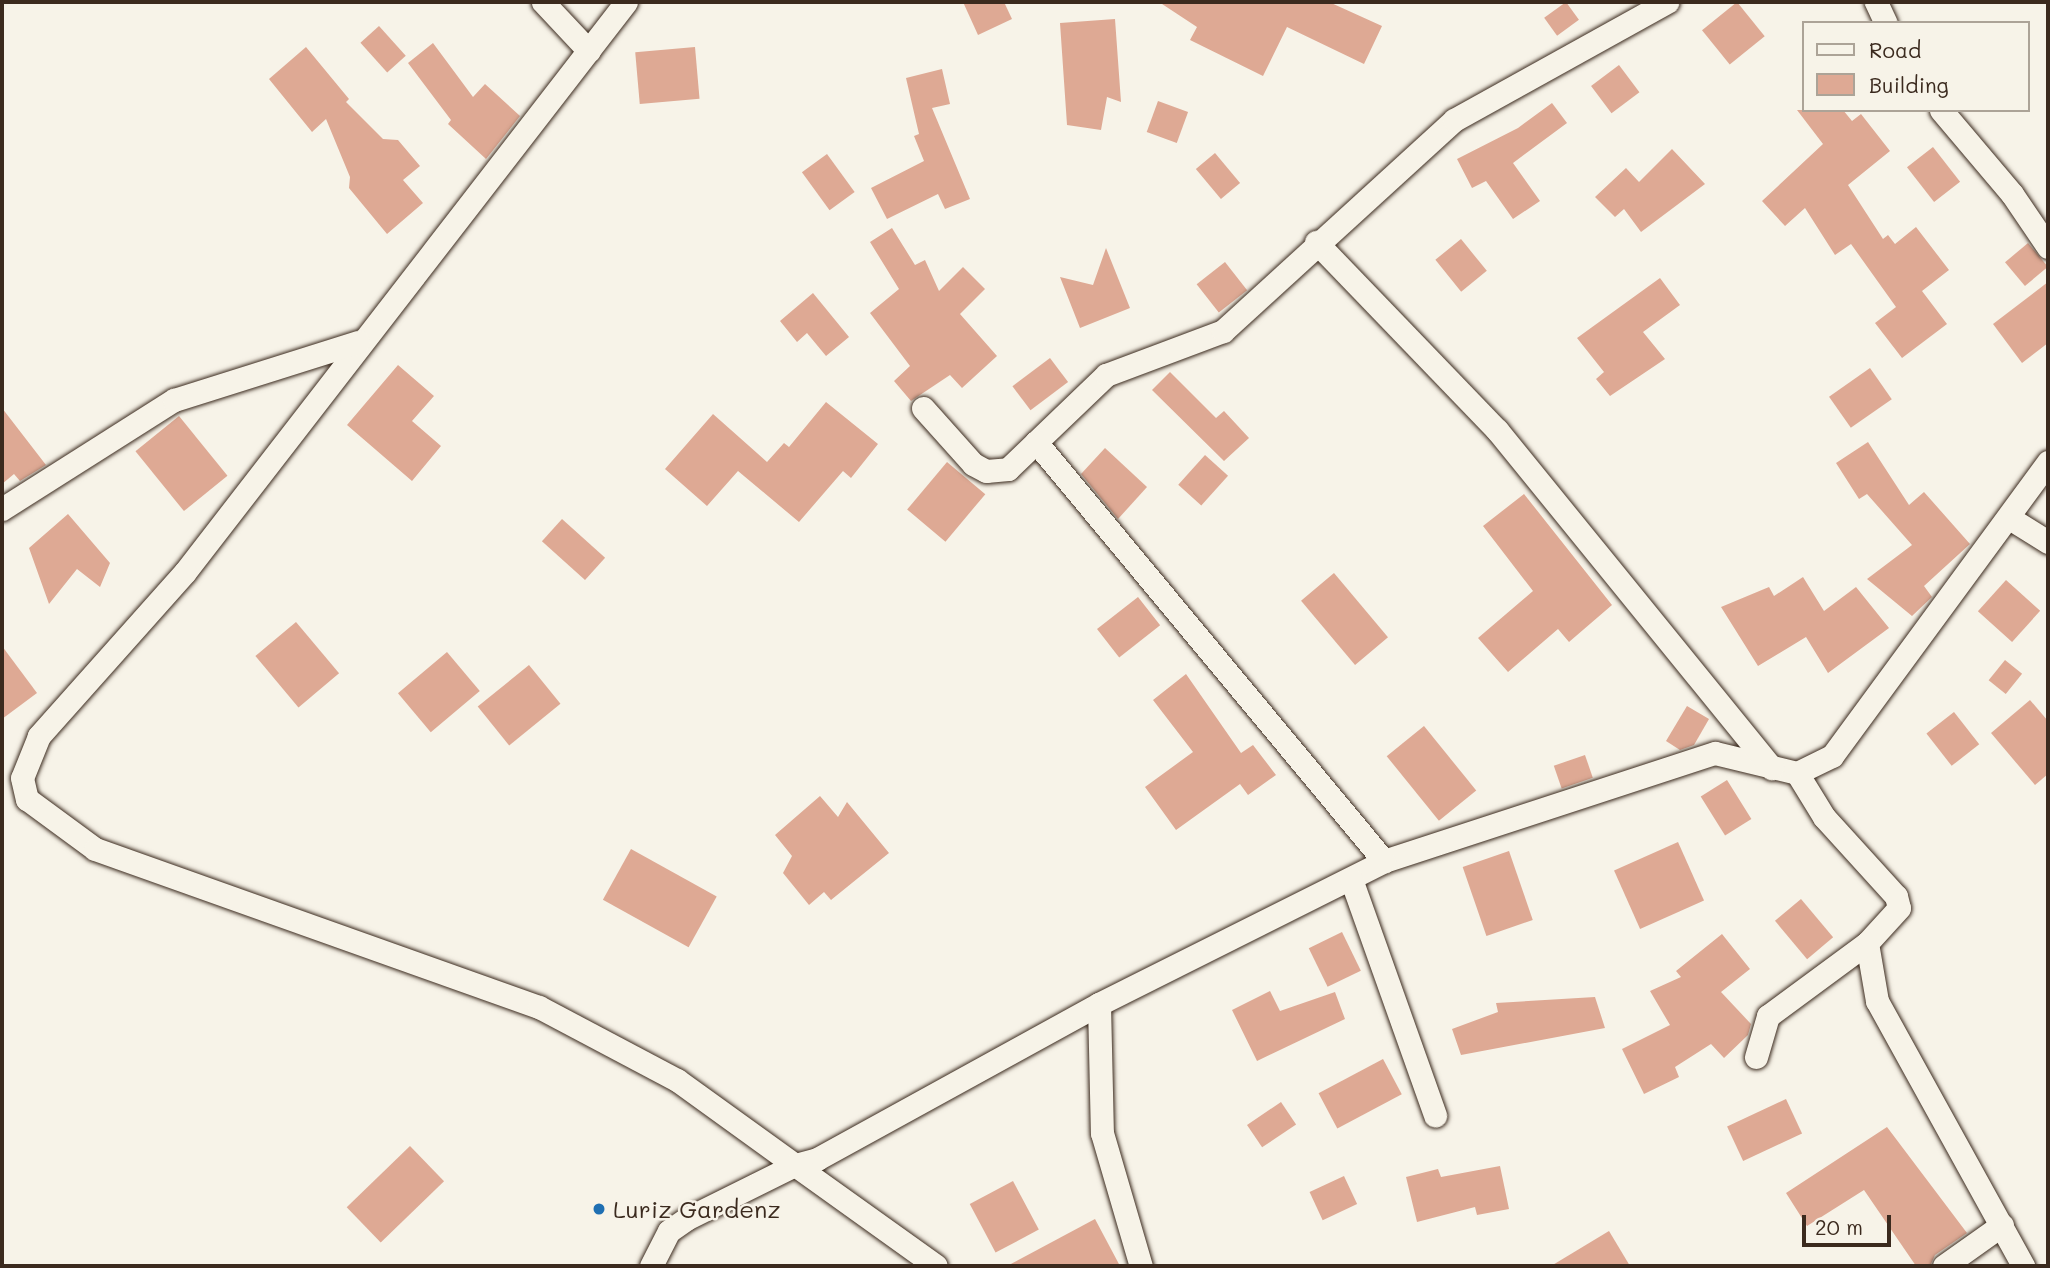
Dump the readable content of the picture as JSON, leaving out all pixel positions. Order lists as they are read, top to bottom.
{
  "places": ["Luriz Gardenz"],
  "legend": ["Road", "Building"],
  "scale_bar": "20 m"
}
